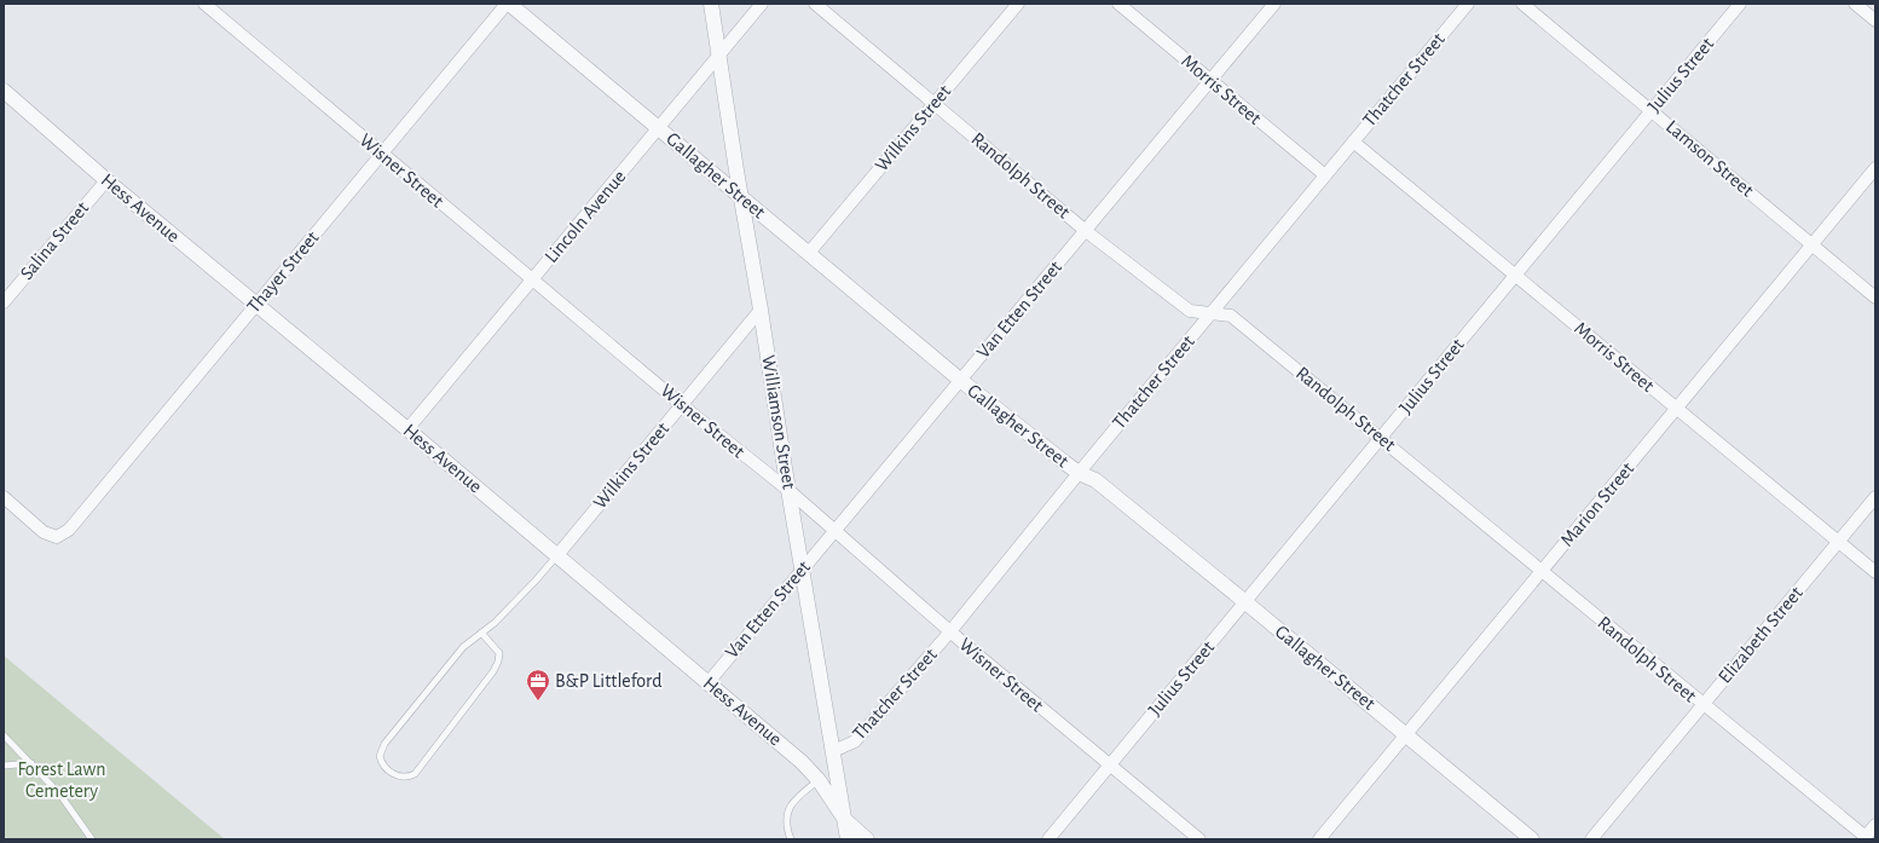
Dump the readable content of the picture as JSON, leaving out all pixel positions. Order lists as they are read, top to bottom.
{
  "streets": {
    "street": [
      "Julius Street",
      "Thatcher Street",
      "Morris Street",
      "Wilkins Street",
      "Lamson Street",
      "Wisner Street",
      "Gallagher Street",
      "Randolph Street",
      "Hess Avenue",
      "Lincoln Avenue",
      "Salina Street",
      "Thayer Street",
      "Van Etten Street",
      "Williamson Street",
      "Marion Street",
      "Elizabeth Street"
    ]
  },
  "crossings": [
    ["Julius Street", "Morris Street"],
    ["Julius Street", "Lamson Street"],
    ["Julius Street", "Wisner Street"],
    ["Julius Street", "Gallagher Street"],
    ["Julius Street", "Randolph Street"],
    ["Thatcher Street", "Morris Street"],
    ["Thatcher Street", "Wisner Street"],
    ["Thatcher Street", "Gallagher Street"],
    ["Thatcher Street", "Randolph Street"],
    ["Thatcher Street", "Williamson Street"],
    ["Morris Street", "Van Etten Street"],
    ["Morris Street", "Marion Street"],
    ["Morris Street", "Elizabeth Street"],
    ["Wilkins Street", "Wisner Street"],
    ["Wilkins Street", "Gallagher Street"],
    ["Wilkins Street", "Randolph Street"],
    ["Wilkins Street", "Hess Avenue"],
    ["Wilkins Street", "Williamson Street"],
    ["Lamson Street", "Marion Street"],
    ["Wisner Street", "Lincoln Avenue"],
    ["Wisner Street", "Thayer Street"],
    ["Wisner Street", "Van Etten Street"],
    ["Wisner Street", "Williamson Street"],
    ["Gallagher Street", "Lincoln Avenue"],
    ["Gallagher Street", "Thayer Street"],
    ["Gallagher Street", "Van Etten Street"],
    ["Gallagher Street", "Williamson Street"],
    ["Gallagher Street", "Marion Street"],
    ["Randolph Street", "Van Etten Street"],
    ["Randolph Street", "Marion Street"],
    ["Randolph Street", "Elizabeth Street"],
    ["Hess Avenue", "Lincoln Avenue"],
    ["Hess Avenue", "Salina Street"],
    ["Hess Avenue", "Thayer Street"],
    ["Hess Avenue", "Van Etten Street"],
    ["Hess Avenue", "Williamson Street"],
    ["Lincoln Avenue", "Williamson Street"],
    ["Van Etten Street", "Williamson Street"]
  ],
  "parks": ["Forest Lawn Cemetery"],
  "places": {
    "office": ["B&P Littleford"]
  }
}
